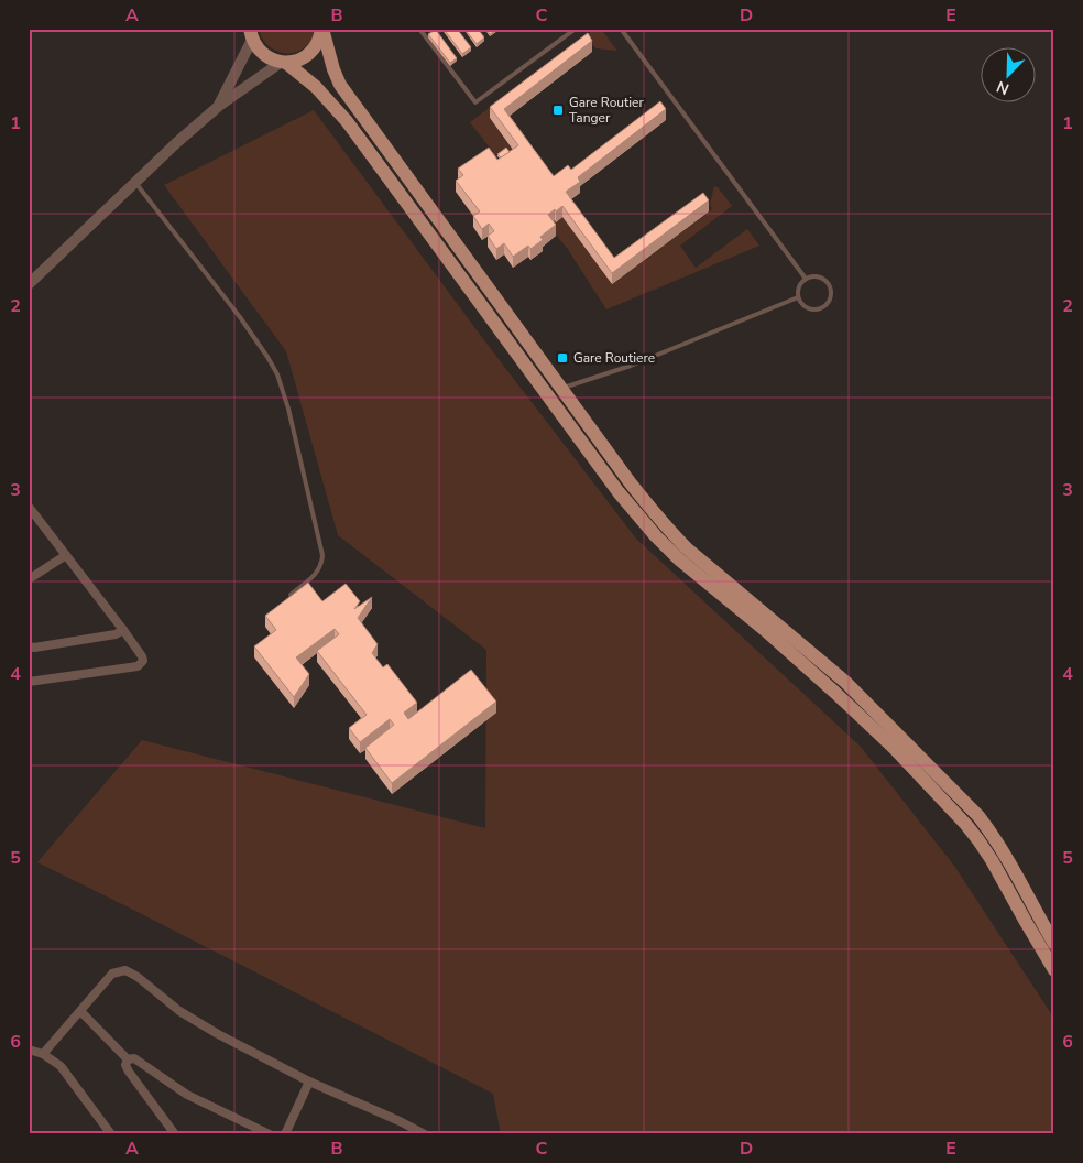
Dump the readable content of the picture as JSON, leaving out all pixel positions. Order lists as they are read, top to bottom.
{
  "places": {
    "transit": ["Gare Routier Tanger", "Gare Routiere"]
  },
  "north": "bottom left",
  "grid": {
    "columns": [
      "A",
      "B",
      "C",
      "D",
      "E"
    ],
    "rows": [
      "1",
      "2",
      "3",
      "4",
      "5",
      "6"
    ]
  }
}
